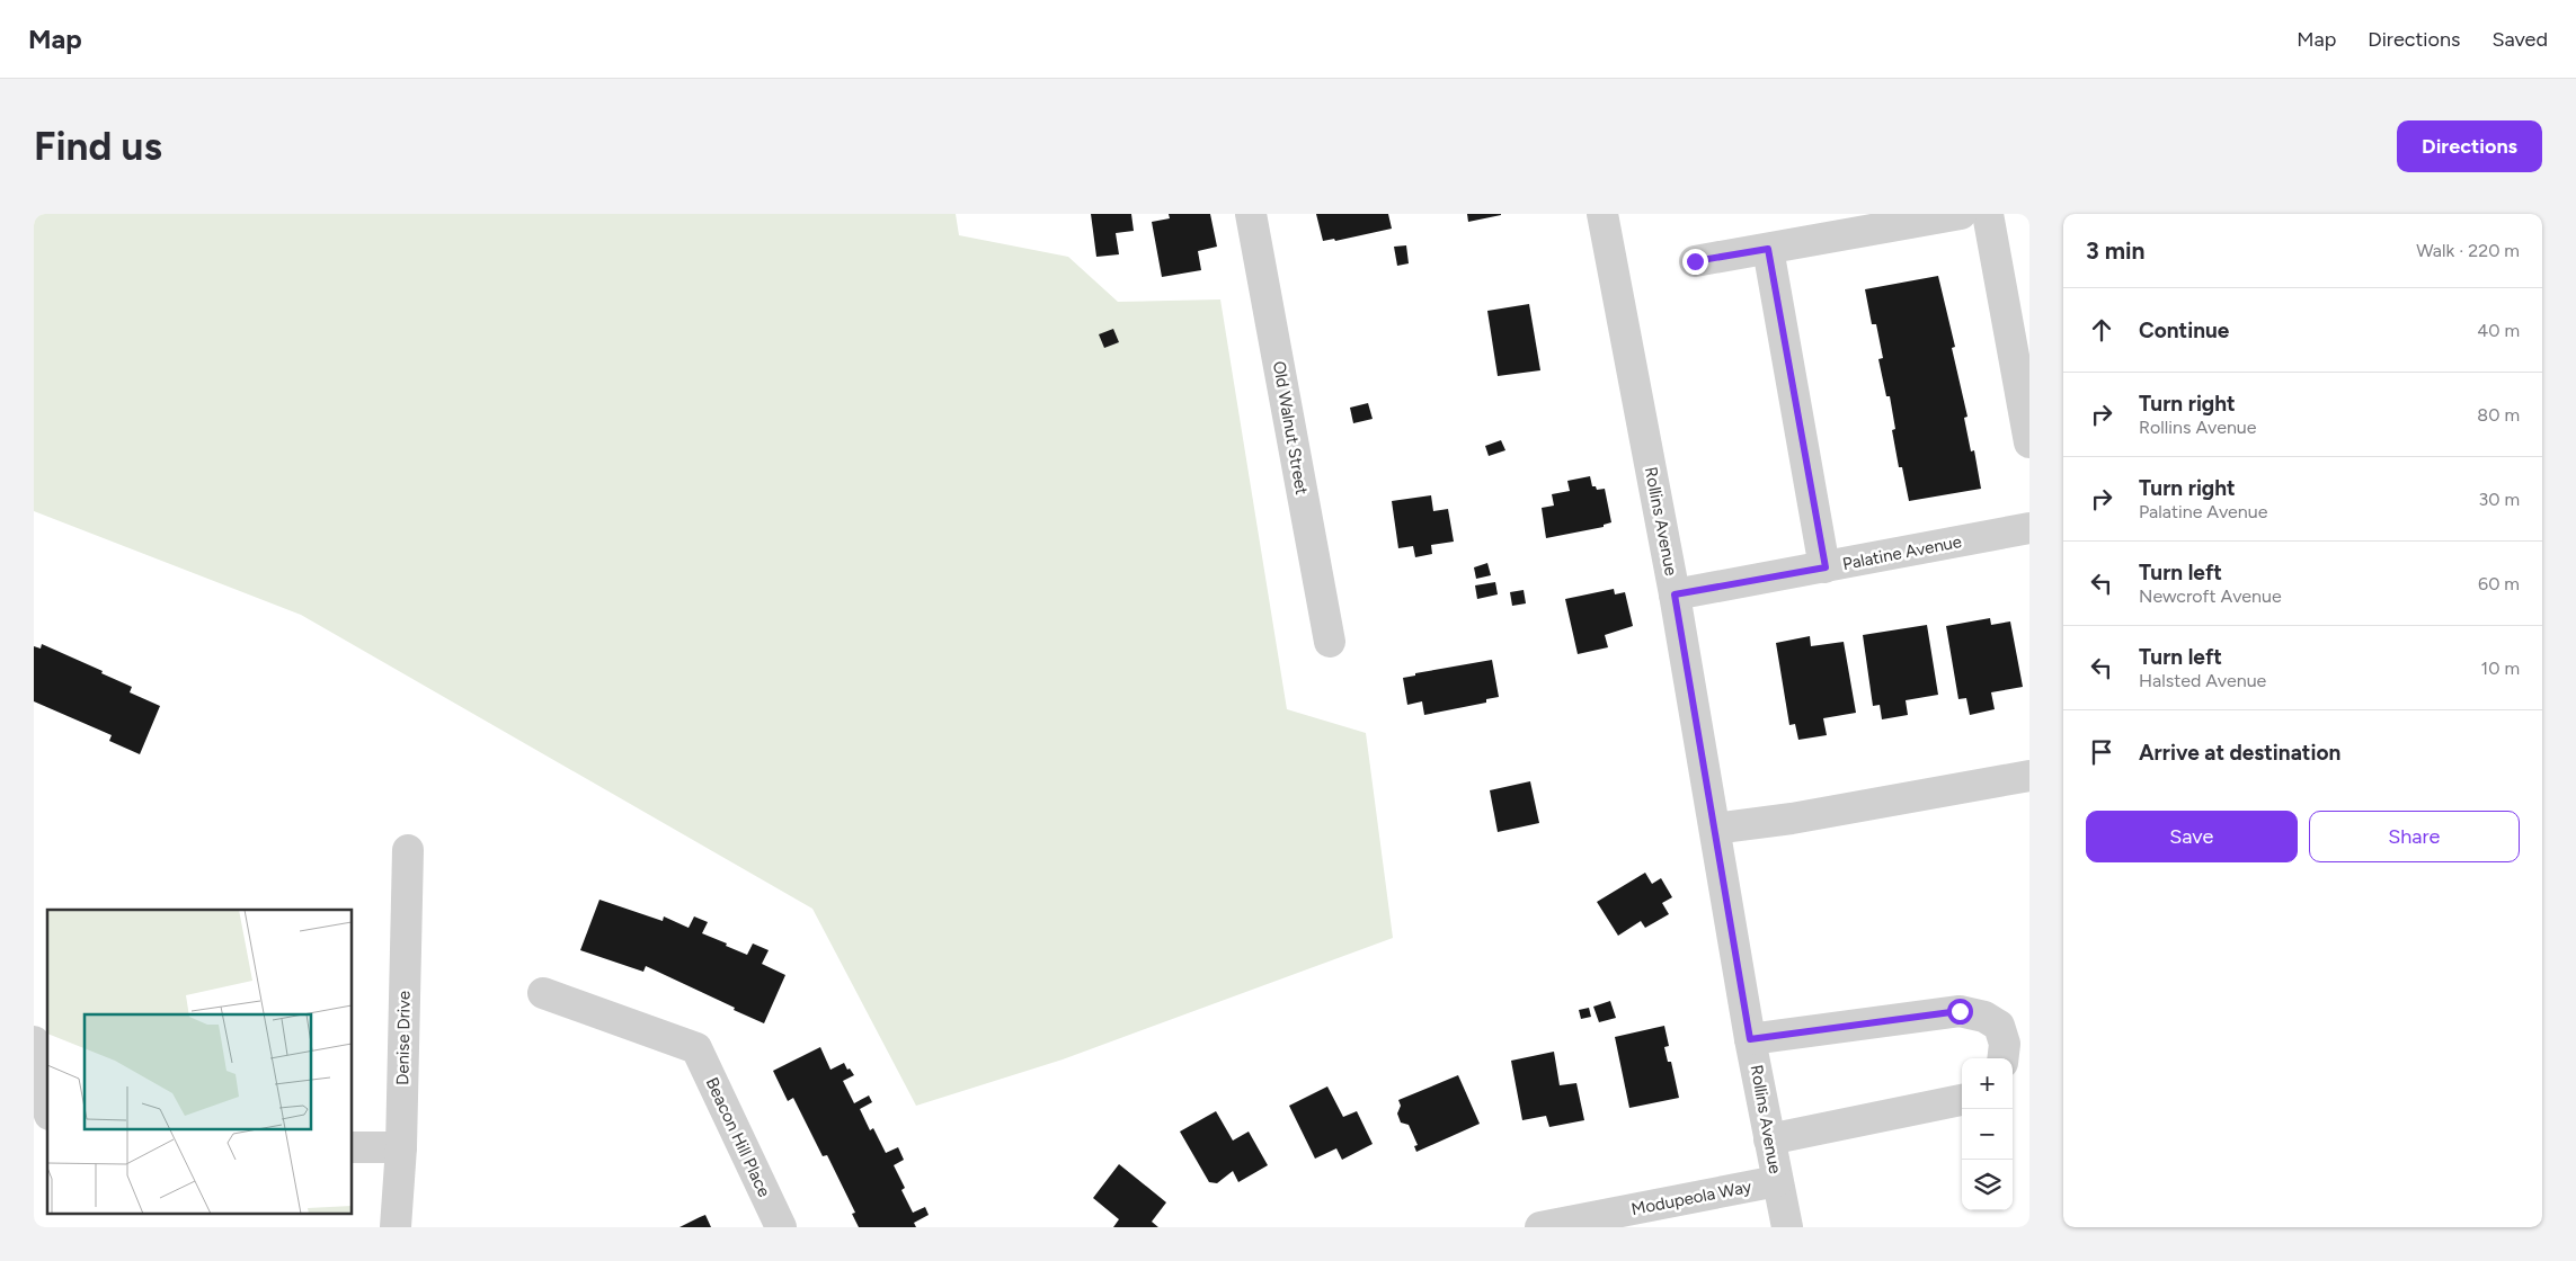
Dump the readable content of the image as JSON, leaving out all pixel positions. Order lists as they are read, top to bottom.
{
  "streets": {
    "street": [
      "Old Walnut Street",
      "Rollins Avenue",
      "Palatine Avenue",
      "Denise Drive",
      "Beacon Hill Place",
      "Modupeola Way"
    ]
  },
  "crossings": [
    ["Rollins Avenue", "Palatine Avenue"],
    ["Rollins Avenue", "Modupeola Way"]
  ],
  "page": {
    "header": "Map",
    "nav": ["Map", "Directions", "Saved"],
    "buttons": [
      "Directions",
      ["Save", "Share"]
    ],
    "title": "Find us",
    "heading": ["3 min", "Walk · 220 m"],
    "list": [
      ["Continue", "40 m"],
      ["Turn right", "Rollins Avenue", "80 m"],
      ["Turn right", "Palatine Avenue", "30 m"],
      ["Turn left", "Newcroft Avenue", "60 m"],
      ["Turn left", "Halsted Avenue", "10 m"],
      "Arrive at destination"
    ],
    "map_buttons": ["+", "−"]
  }
}
